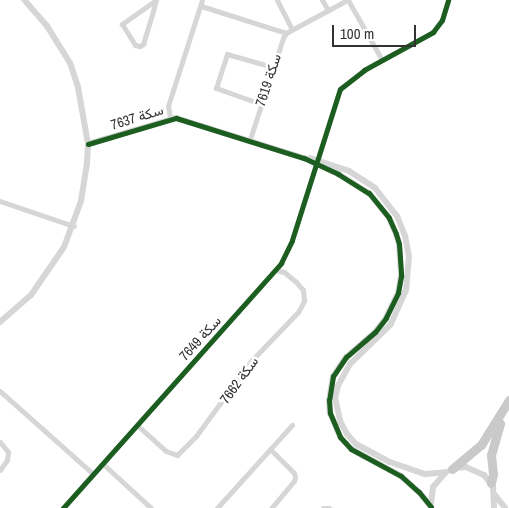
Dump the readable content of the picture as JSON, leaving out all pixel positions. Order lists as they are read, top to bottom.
{
  "streets": {
    "street": [
      "سكة 7619",
      "سكة 7637",
      "سكة 7649",
      "سكة 7662"
    ]
  },
  "crossings": [
    ["سكة 7619", "سكة 7637"],
    ["سكة 7649", "سكة 7662"]
  ],
  "scale_bar": "100 m"
}
